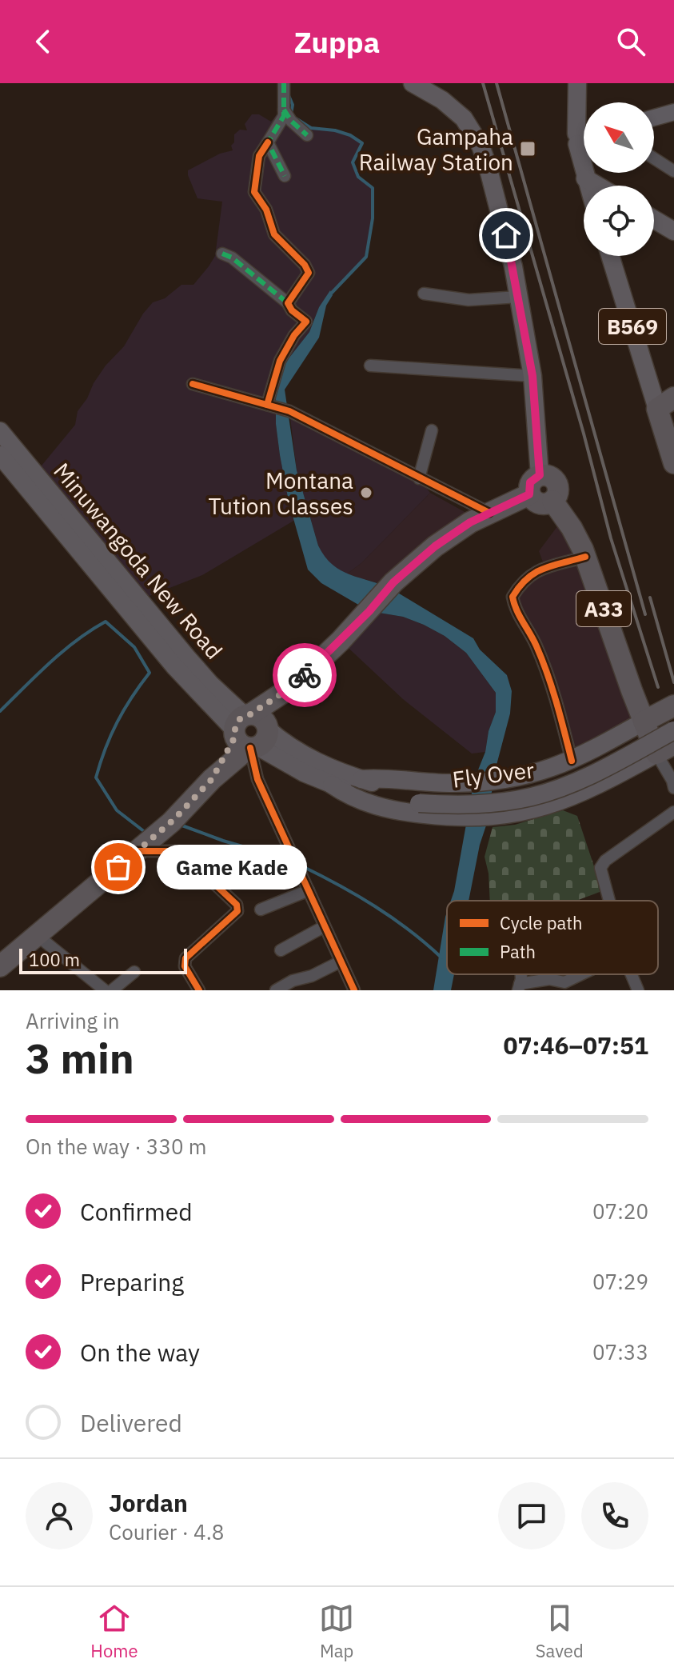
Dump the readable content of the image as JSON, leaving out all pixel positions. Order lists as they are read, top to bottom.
{
  "streets": {
    "highway": ["A33"],
    "main road": ["B569", "Minuwangoda New Road", "Fly Over"]
  },
  "places": {
    "transit": ["Gampaha Railway Station"],
    "other": ["Montana Tution Classes", "Game Kade"]
  },
  "legend": ["Cycle path", "Path"],
  "scale_bar": "100 m",
  "north": "top left",
  "page": {
    "header": "Zuppa",
    "bubble": "Game Kade",
    "scale": "100 m",
    "heading": ["3 min", "Arriving in", "07:46–07:51"],
    "panel": ["Jordan", "Courier · 4.8"],
    "bar": "On the way · 330 m",
    "list": [
      ["Confirmed", "07:20"],
      ["Preparing", "07:29"],
      ["On the way", "07:33"],
      "Delivered"
    ],
    "tabs": ["Home", "Map", "Saved"]
  }
}
